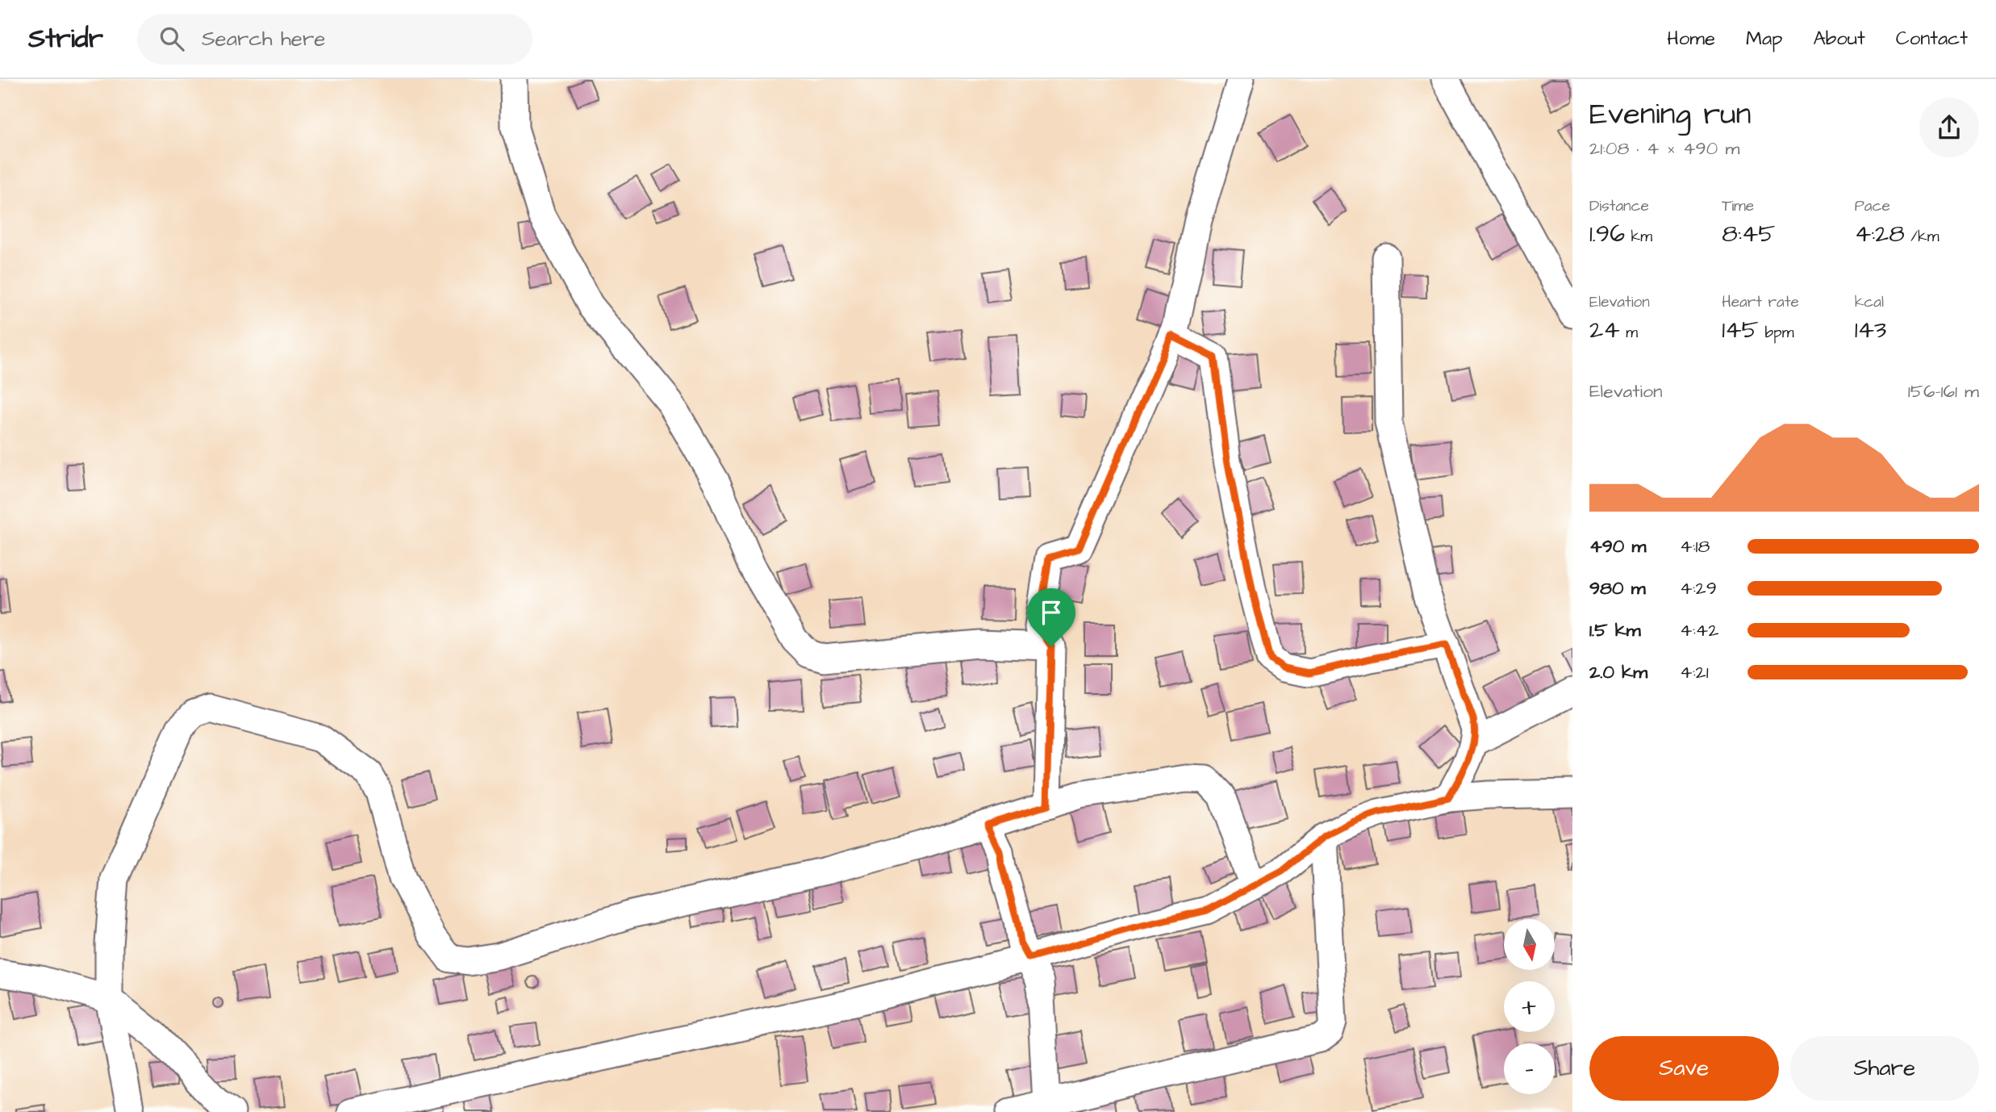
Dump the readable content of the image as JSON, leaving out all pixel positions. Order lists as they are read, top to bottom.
{
  "north": "bottom",
  "page": {
    "header": "Stridr",
    "search": "Search here",
    "nav": [
      "Home",
      "Map",
      "About",
      "Contact"
    ],
    "heading": ["Evening run", "21:08 · 4 × 490 m"],
    "stats": [
      ["Distance", "1.96 km"],
      ["Time", "8:45"],
      ["Pace", "4:28 /km"],
      ["Elevation", "24 m"],
      ["Heart rate", "145 bpm"],
      ["kcal", "143"]
    ],
    "chart": ["Elevation", "156–161 m"],
    "list": [
      {
        "name": "490 m",
        "note": "4:18"
      },
      {
        "name": "980 m",
        "note": "4:29"
      },
      {
        "name": "1.5 km",
        "note": "4:42"
      },
      {
        "name": "2.0 km",
        "note": "4:21"
      }
    ],
    "map_buttons": ["+", "−"],
    "buttons": ["Save", "Share"]
  }
}
